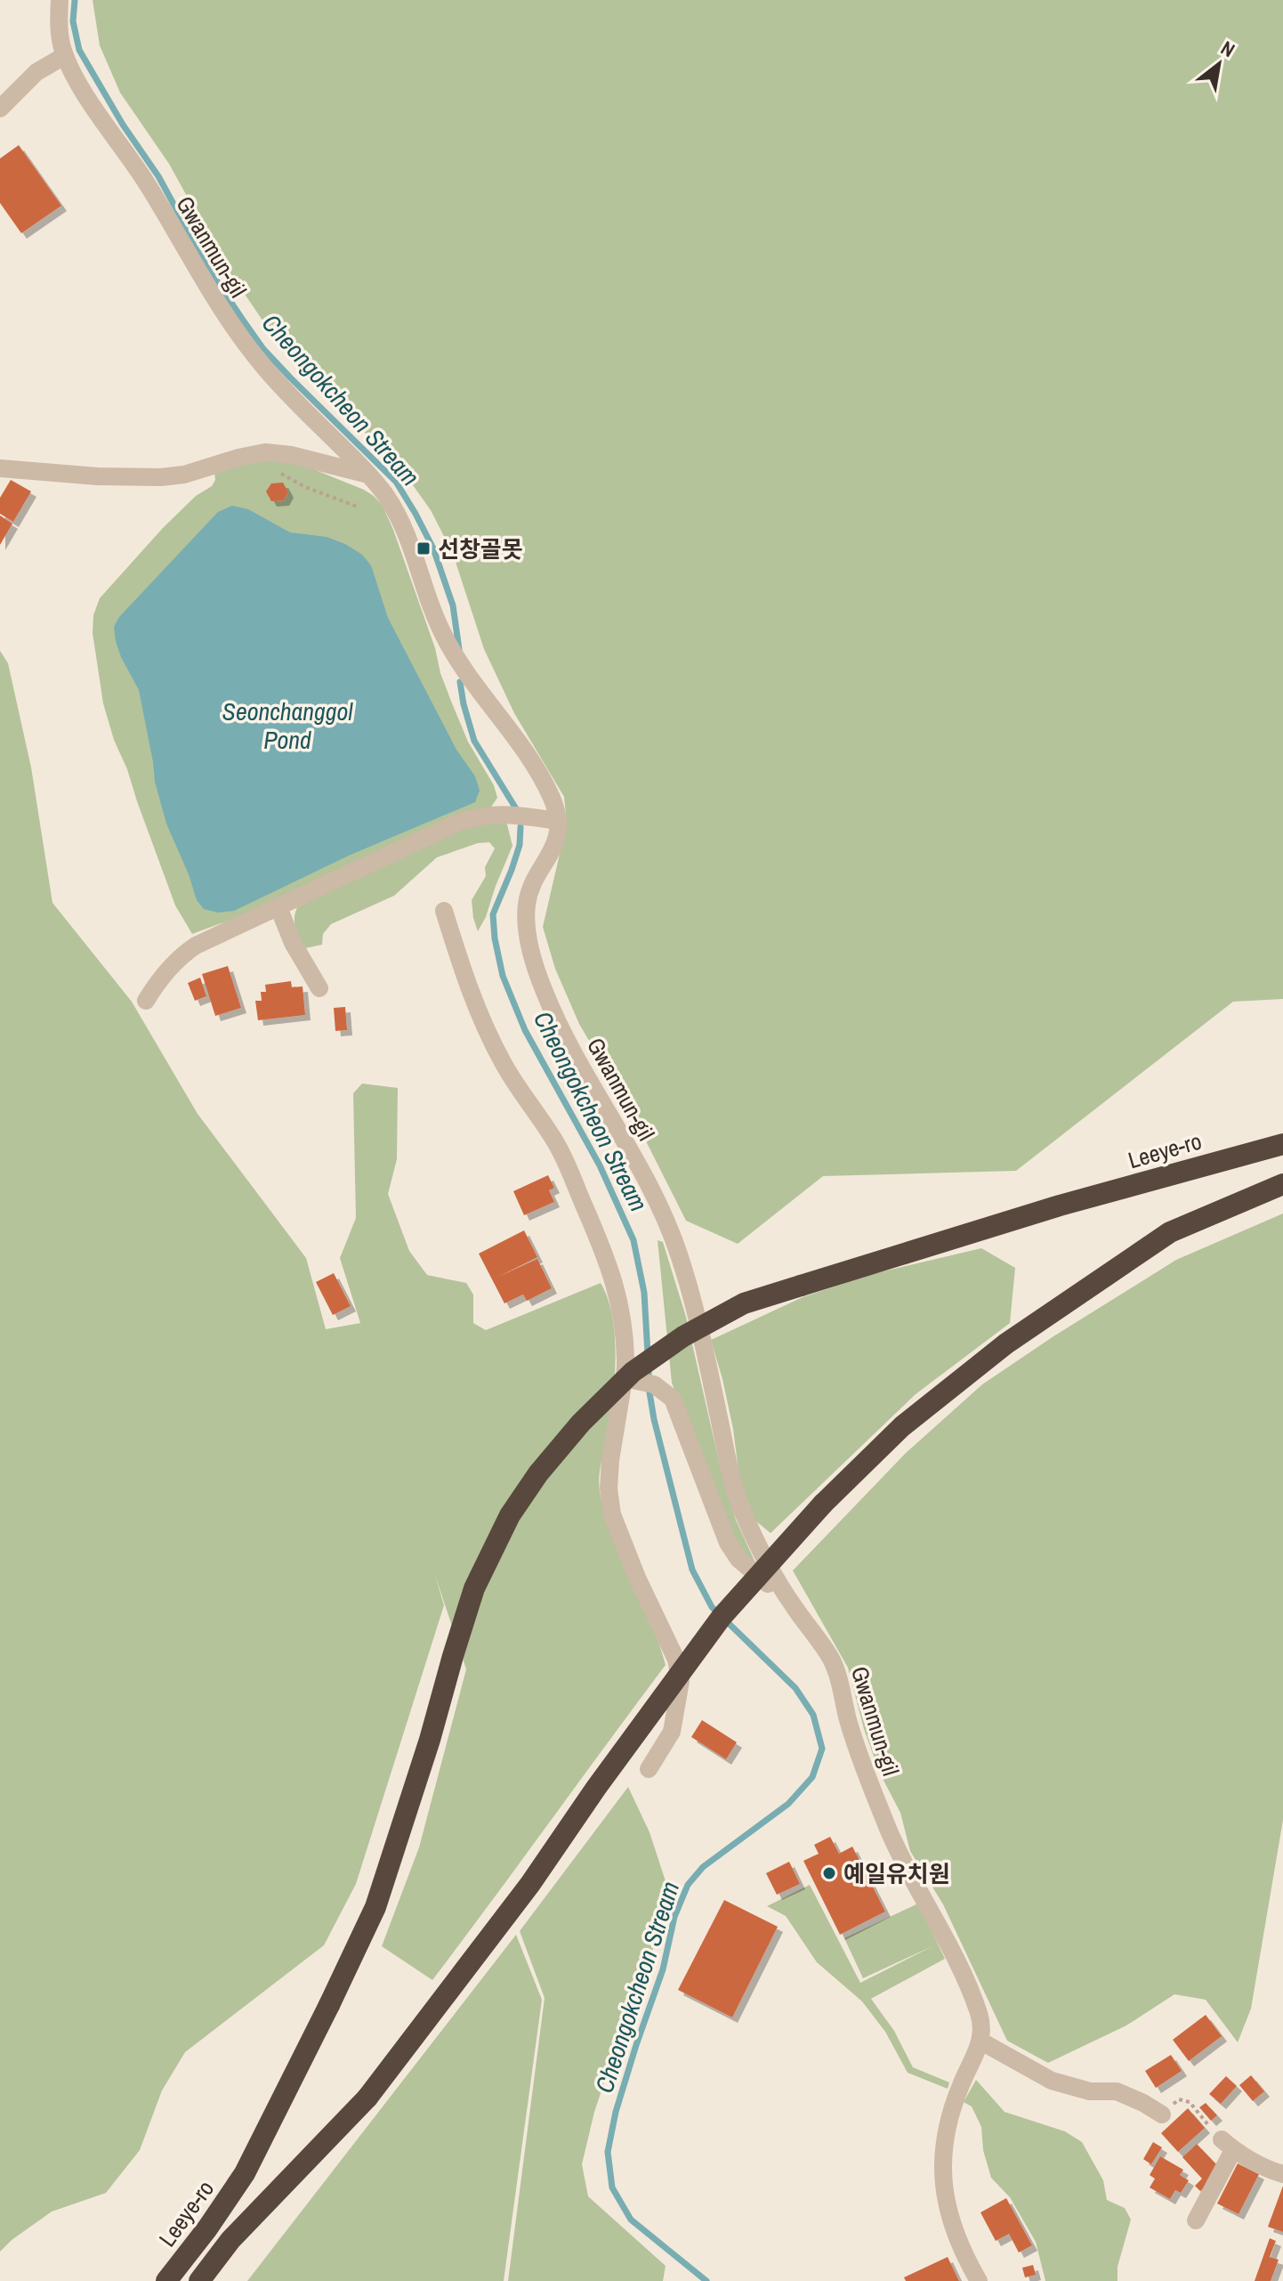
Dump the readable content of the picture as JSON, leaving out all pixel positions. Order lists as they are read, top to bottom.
{
  "streets": {
    "highway": ["Leeye-ro"],
    "street": ["Gwanmun-gil"]
  },
  "water": ["Cheongokcheon Stream", "Seonchanggol Pond"],
  "places": {
    "transit": ["선창골못"],
    "other": ["예일유치원"]
  },
  "north": "top right"
}
